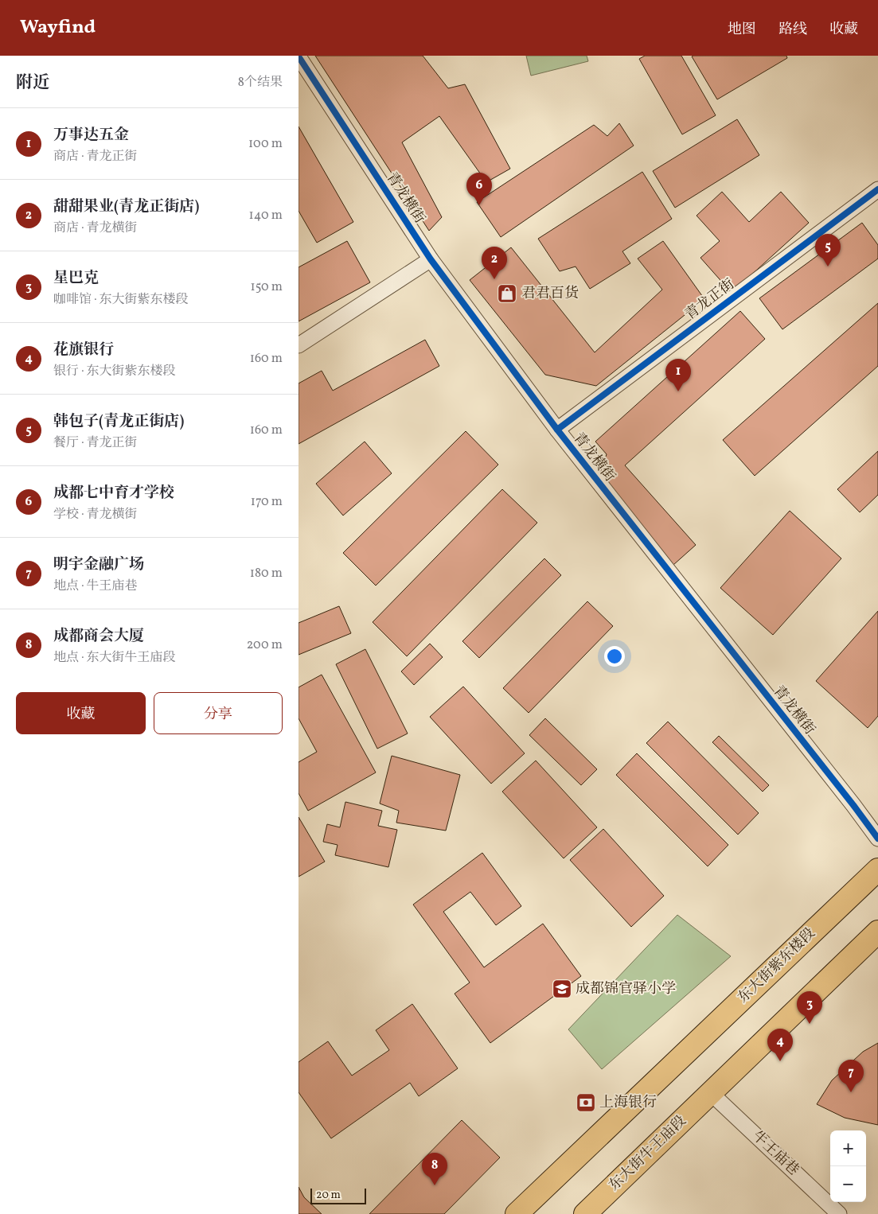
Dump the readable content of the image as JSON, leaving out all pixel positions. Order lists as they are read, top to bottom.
{
  "streets": {
    "main road": ["东大街紫东楼段", "东大街牛王庙段"],
    "street": ["青龙横街", "青龙正街", "牛王庙巷"]
  },
  "crossings": [
    ["青龙横街", "青龙正街"],
    ["东大街牛王庙段", "牛王庙巷"]
  ],
  "places": {
    "shop": ["君君百货"],
    "school or university": ["成都锦官驿小学"],
    "bank": ["上海银行"]
  },
  "scale_bar": "20 m",
  "page": {
    "header": "Wayfind",
    "nav": ["地图", "路线", "收藏"],
    "heading": ["附近", "8个结果"],
    "list": [
      {
        "mark": "1",
        "name": "万事达五金",
        "note": "商店 · 青龙正街",
        "value": "100 m"
      },
      {
        "mark": "2",
        "name": "甜甜果业(青龙正街店)",
        "note": "商店 · 青龙横街",
        "value": "140 m"
      },
      {
        "mark": "3",
        "name": "星巴克",
        "note": "咖啡馆 · 东大街紫东楼段",
        "value": "150 m"
      },
      {
        "mark": "4",
        "name": "花旗银行",
        "note": "银行 · 东大街紫东楼段",
        "value": "160 m"
      },
      {
        "mark": "5",
        "name": "韩包子(青龙正街店)",
        "note": "餐厅 · 青龙正街",
        "value": "160 m"
      },
      {
        "mark": "6",
        "name": "成都七中育才学校",
        "note": "学校 · 青龙横街",
        "value": "170 m"
      },
      {
        "mark": "7",
        "name": "明宇金融广场",
        "note": "地点 · 牛王庙巷",
        "value": "180 m"
      },
      {
        "mark": "8",
        "name": "成都商会大厦",
        "note": "地点 · 东大街牛王庙段",
        "value": "200 m"
      }
    ],
    "pins": [
      "6",
      "5",
      "2",
      "1",
      "3",
      "4",
      "7",
      "8"
    ],
    "buttons": ["收藏", "分享"],
    "map_buttons": ["+", "−"],
    "scale": "20 m"
  }
}
